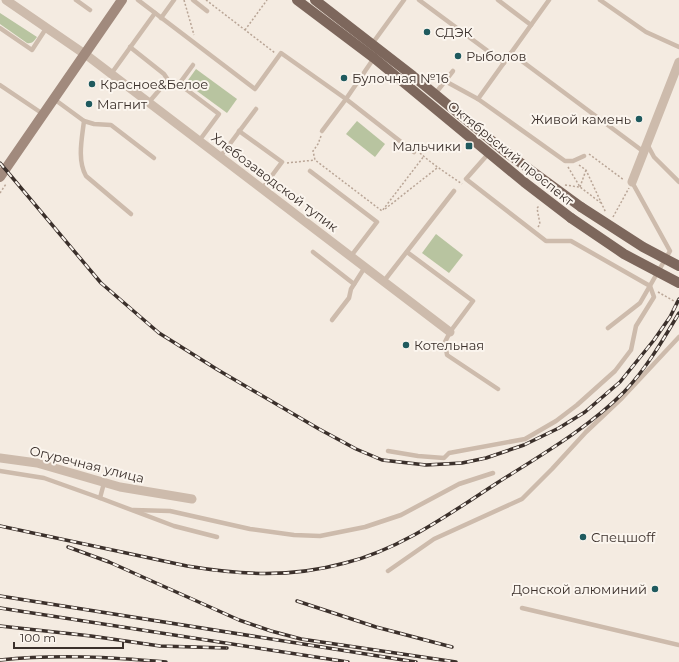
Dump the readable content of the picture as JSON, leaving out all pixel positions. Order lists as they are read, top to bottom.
{
  "streets": {
    "main road": ["Октябрьский проспект"],
    "street": ["Хлебозаводской тупик", "Огуречная улица"]
  },
  "places": {
    "other": [
      "СДЭК",
      "Рыболов",
      "Булочная №16",
      "Красное&Белое",
      "Магнит",
      "Живой камень",
      "Котельная",
      "Спецшoff",
      "Донской алюминий"
    ],
    "transit": ["Мальчики"]
  },
  "scale_bar": "100 m"
}
